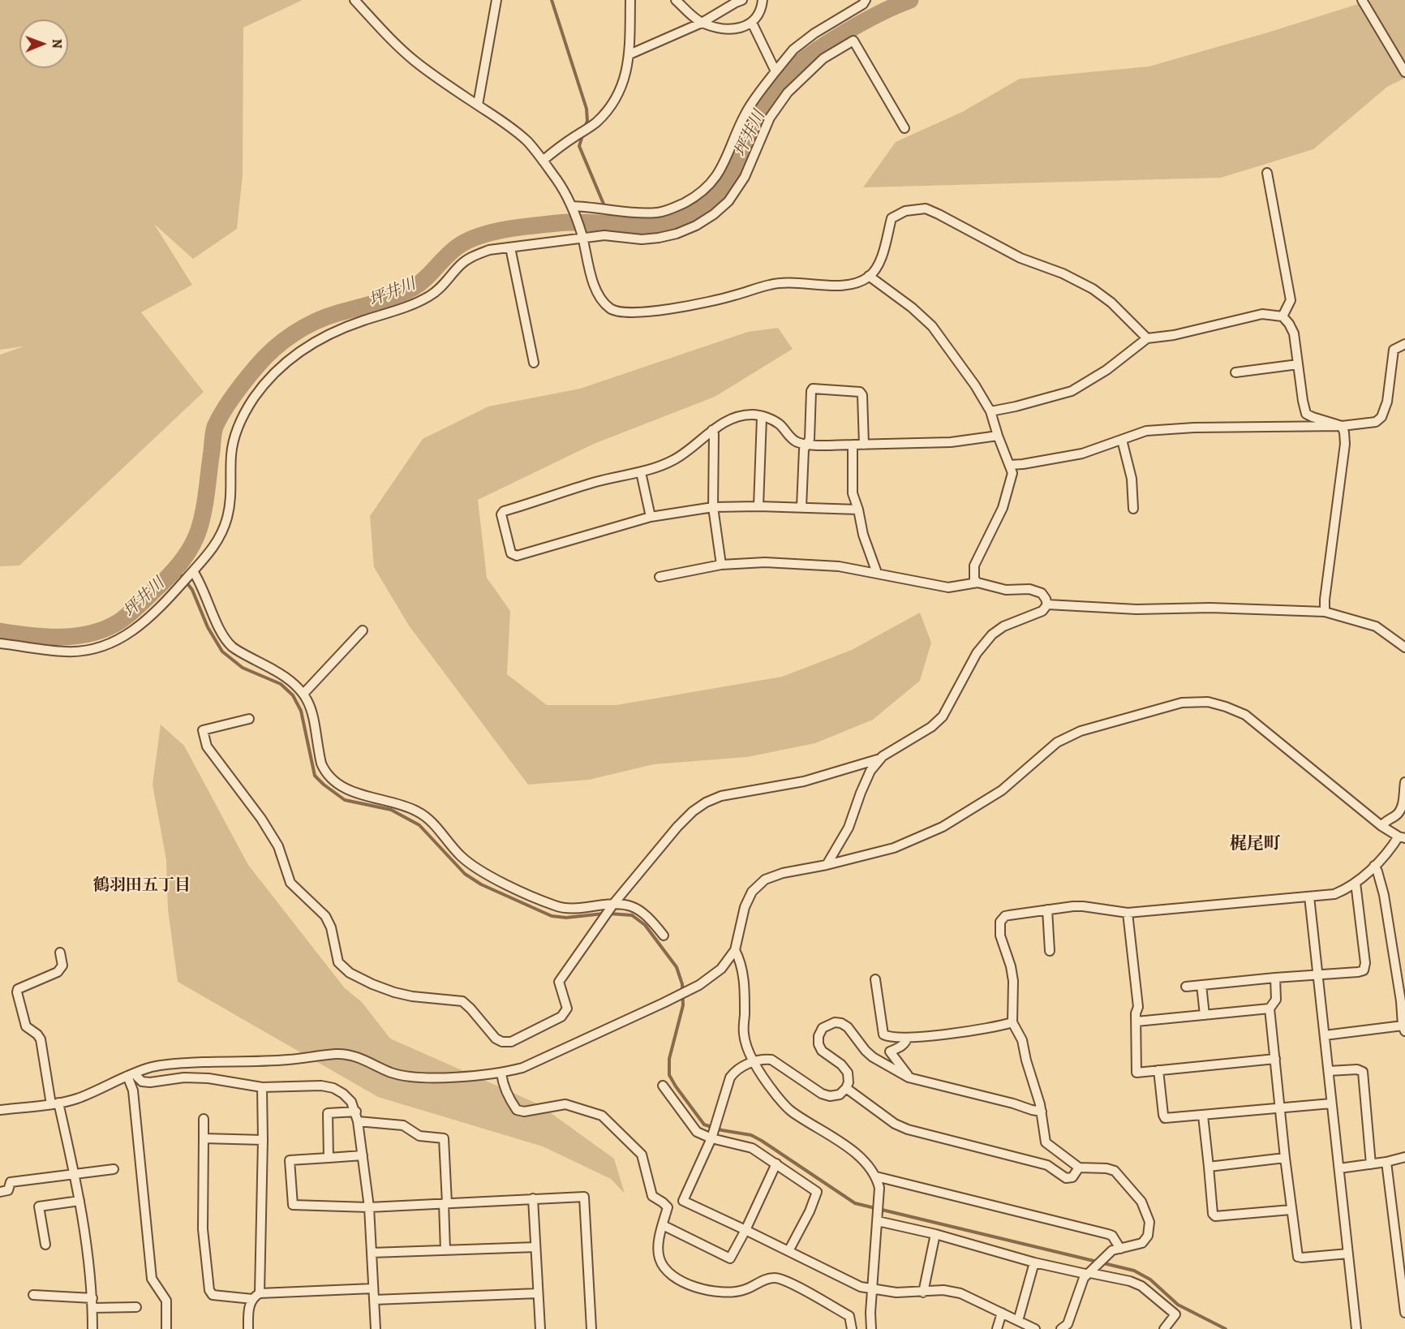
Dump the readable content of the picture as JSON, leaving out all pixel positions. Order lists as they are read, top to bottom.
{
  "districts": ["梶尾町", "鶴羽田五丁目"],
  "water": ["坪井川"],
  "north": "right"
}
